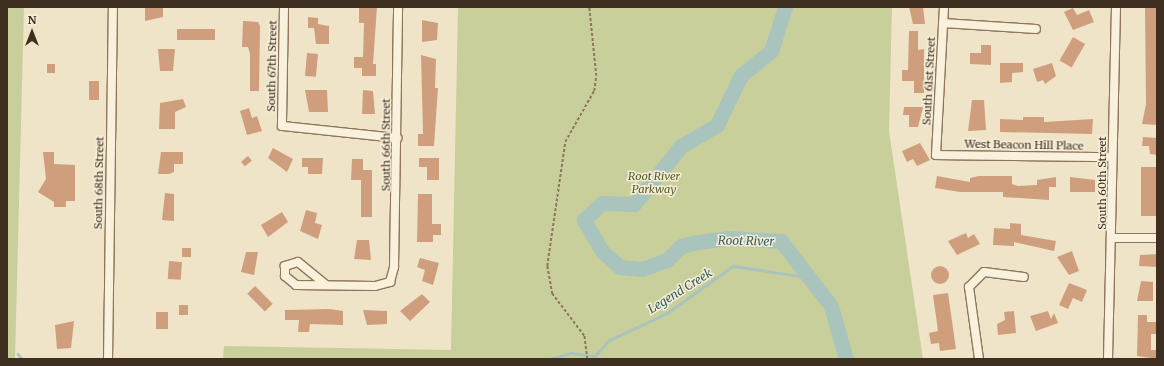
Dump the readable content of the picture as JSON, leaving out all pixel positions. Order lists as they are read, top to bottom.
{
  "streets": {
    "street": [
      "South 67th Street",
      "South 61st Street",
      "South 66th Street",
      "West Beacon Hill Place",
      "South 68th Street",
      "South 60th Street"
    ]
  },
  "crossings": [
    ["South 67th Street", "South 66th Street"],
    ["South 61st Street", "West Beacon Hill Place"],
    ["West Beacon Hill Place", "South 60th Street"]
  ],
  "water": ["Root River", "Legend Creek"],
  "parks": ["Root River Parkway"],
  "north": "top"
}
